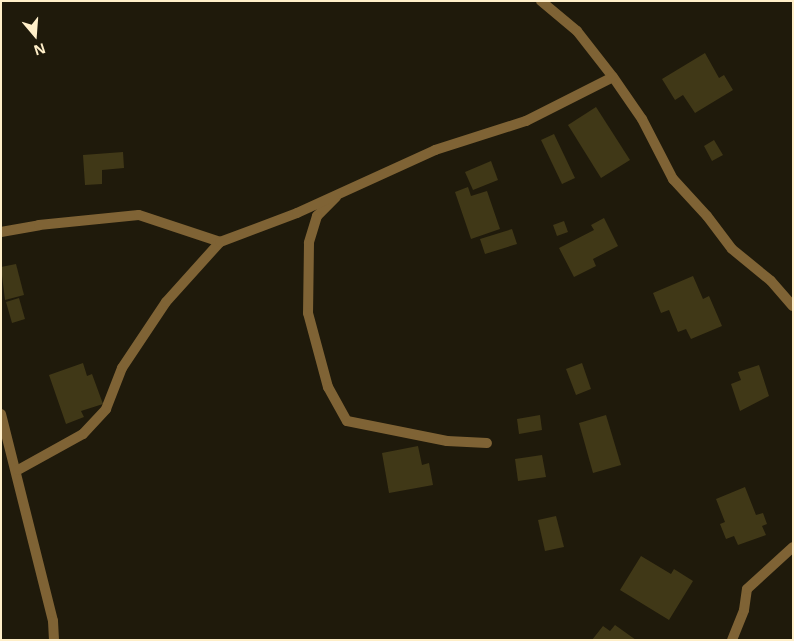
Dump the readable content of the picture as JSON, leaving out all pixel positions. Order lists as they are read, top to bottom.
{
  "north": "bottom"
}
